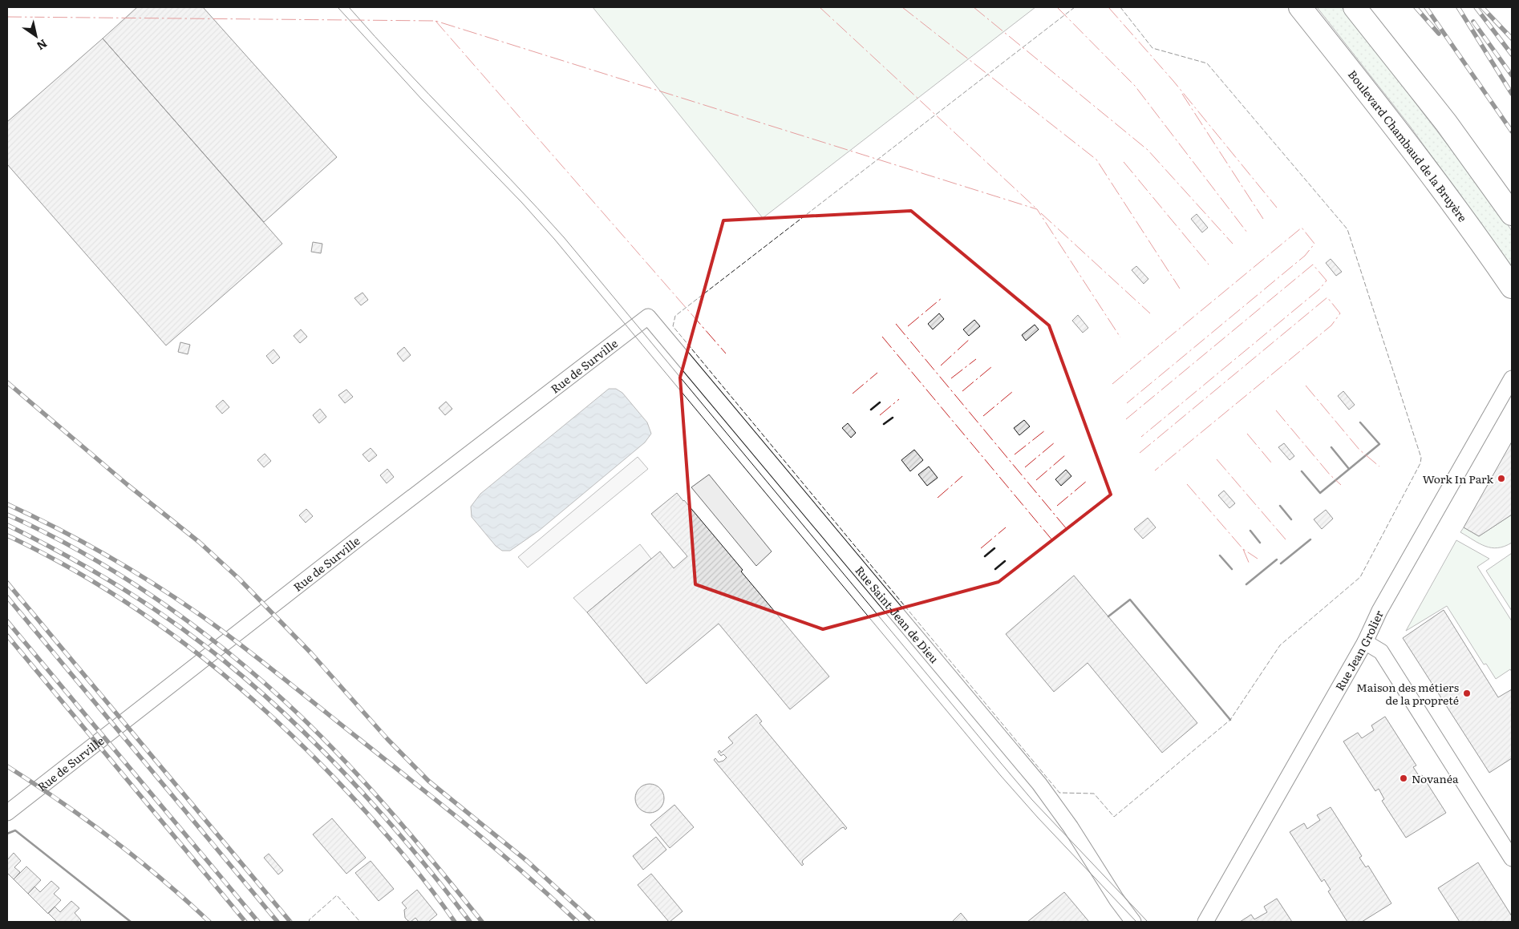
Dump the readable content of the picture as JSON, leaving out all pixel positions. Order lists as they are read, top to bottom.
{
  "streets": {
    "main road": ["Boulevard Chambaud de la Bruyère"],
    "street": ["Rue de Surville", "Rue Saint-Jean de Dieu", "Rue Jean Grolier"]
  },
  "crossings": [
    ["Rue de Surville", "Rue Saint-Jean de Dieu"]
  ],
  "places": ["Work In Park", "Maison des métiers de la propreté", "Novanéa"],
  "north": "bottom right"
}
